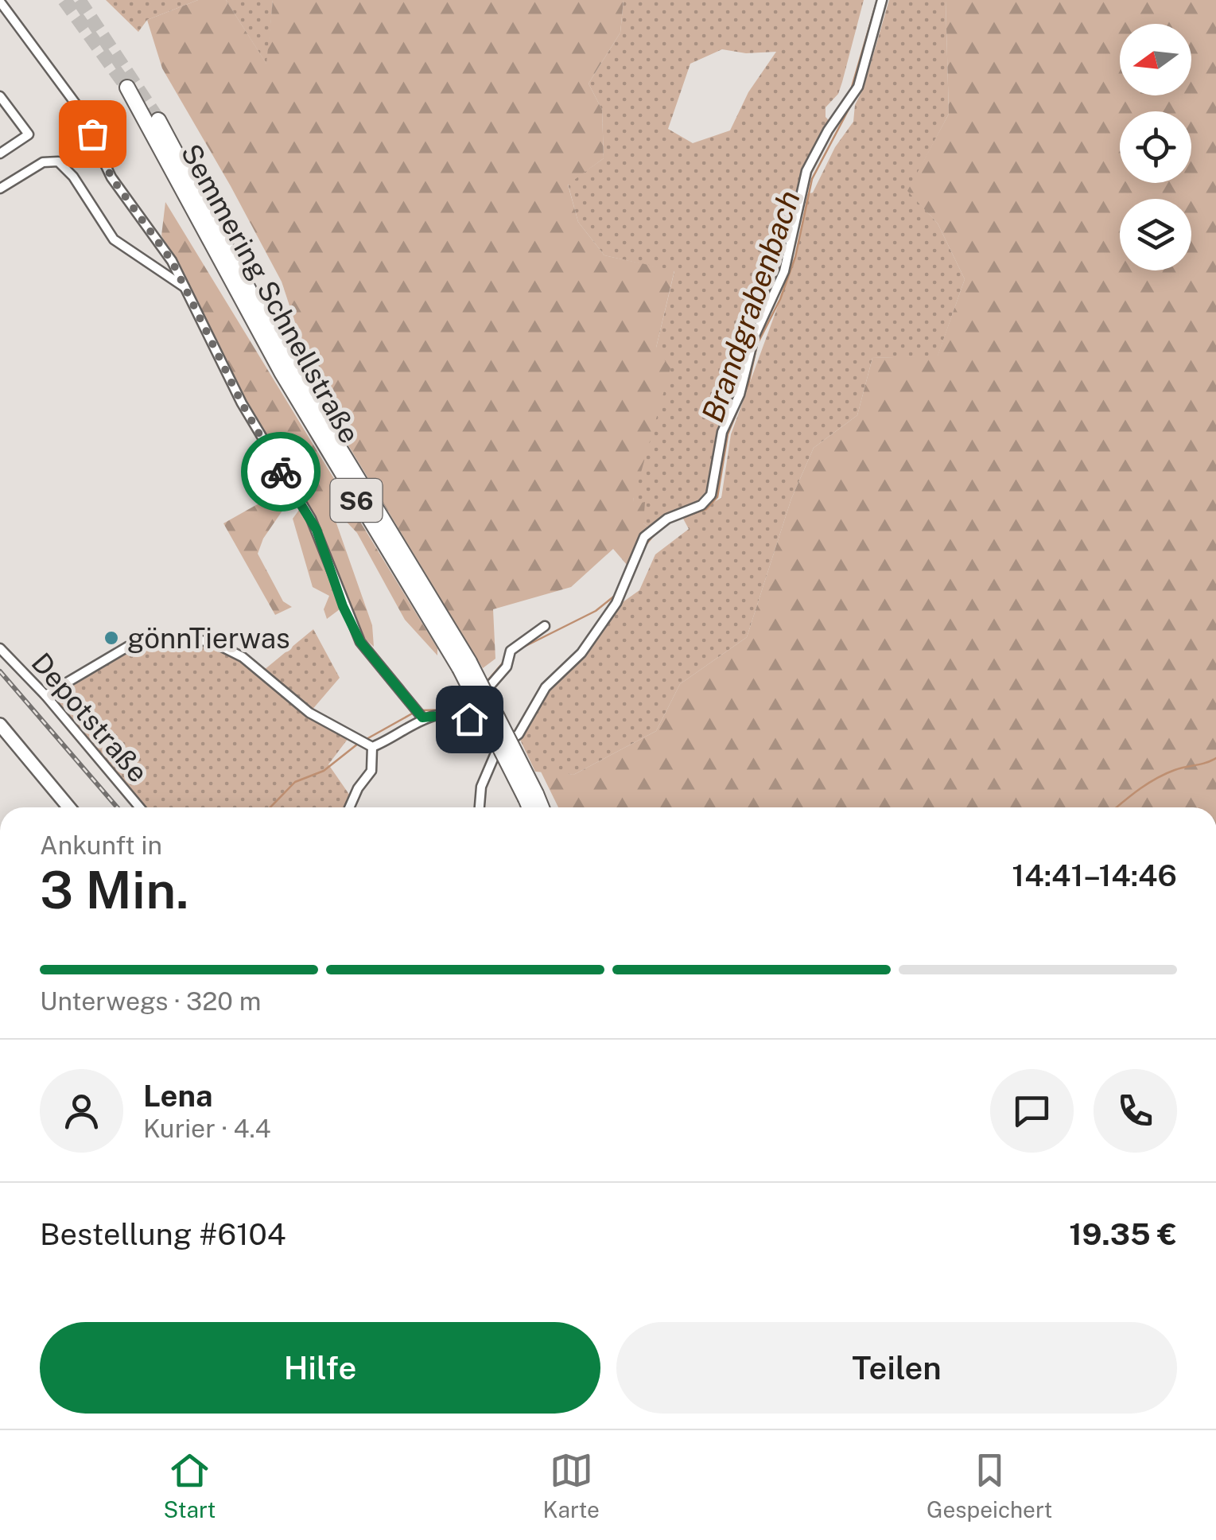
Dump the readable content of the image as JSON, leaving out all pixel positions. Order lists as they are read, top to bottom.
{
  "streets": {
    "highway": ["Semmering Schnellstraße", "S6"],
    "street": ["Depotstraße"]
  },
  "water": ["Brandgrabenbach"],
  "places": ["gönnTierwas"],
  "north": "left",
  "page": {
    "heading": ["3 Min.", "Ankunft in", "14:41–14:46"],
    "panel": [
      "Lena",
      "Kurier · 4.4",
      "Bestellung #6104",
      "19.35 €"
    ],
    "bar": "Unterwegs · 320 m",
    "buttons": ["Hilfe", "Teilen"],
    "tabs": ["Start", "Karte", "Gespeichert"]
  }
}
